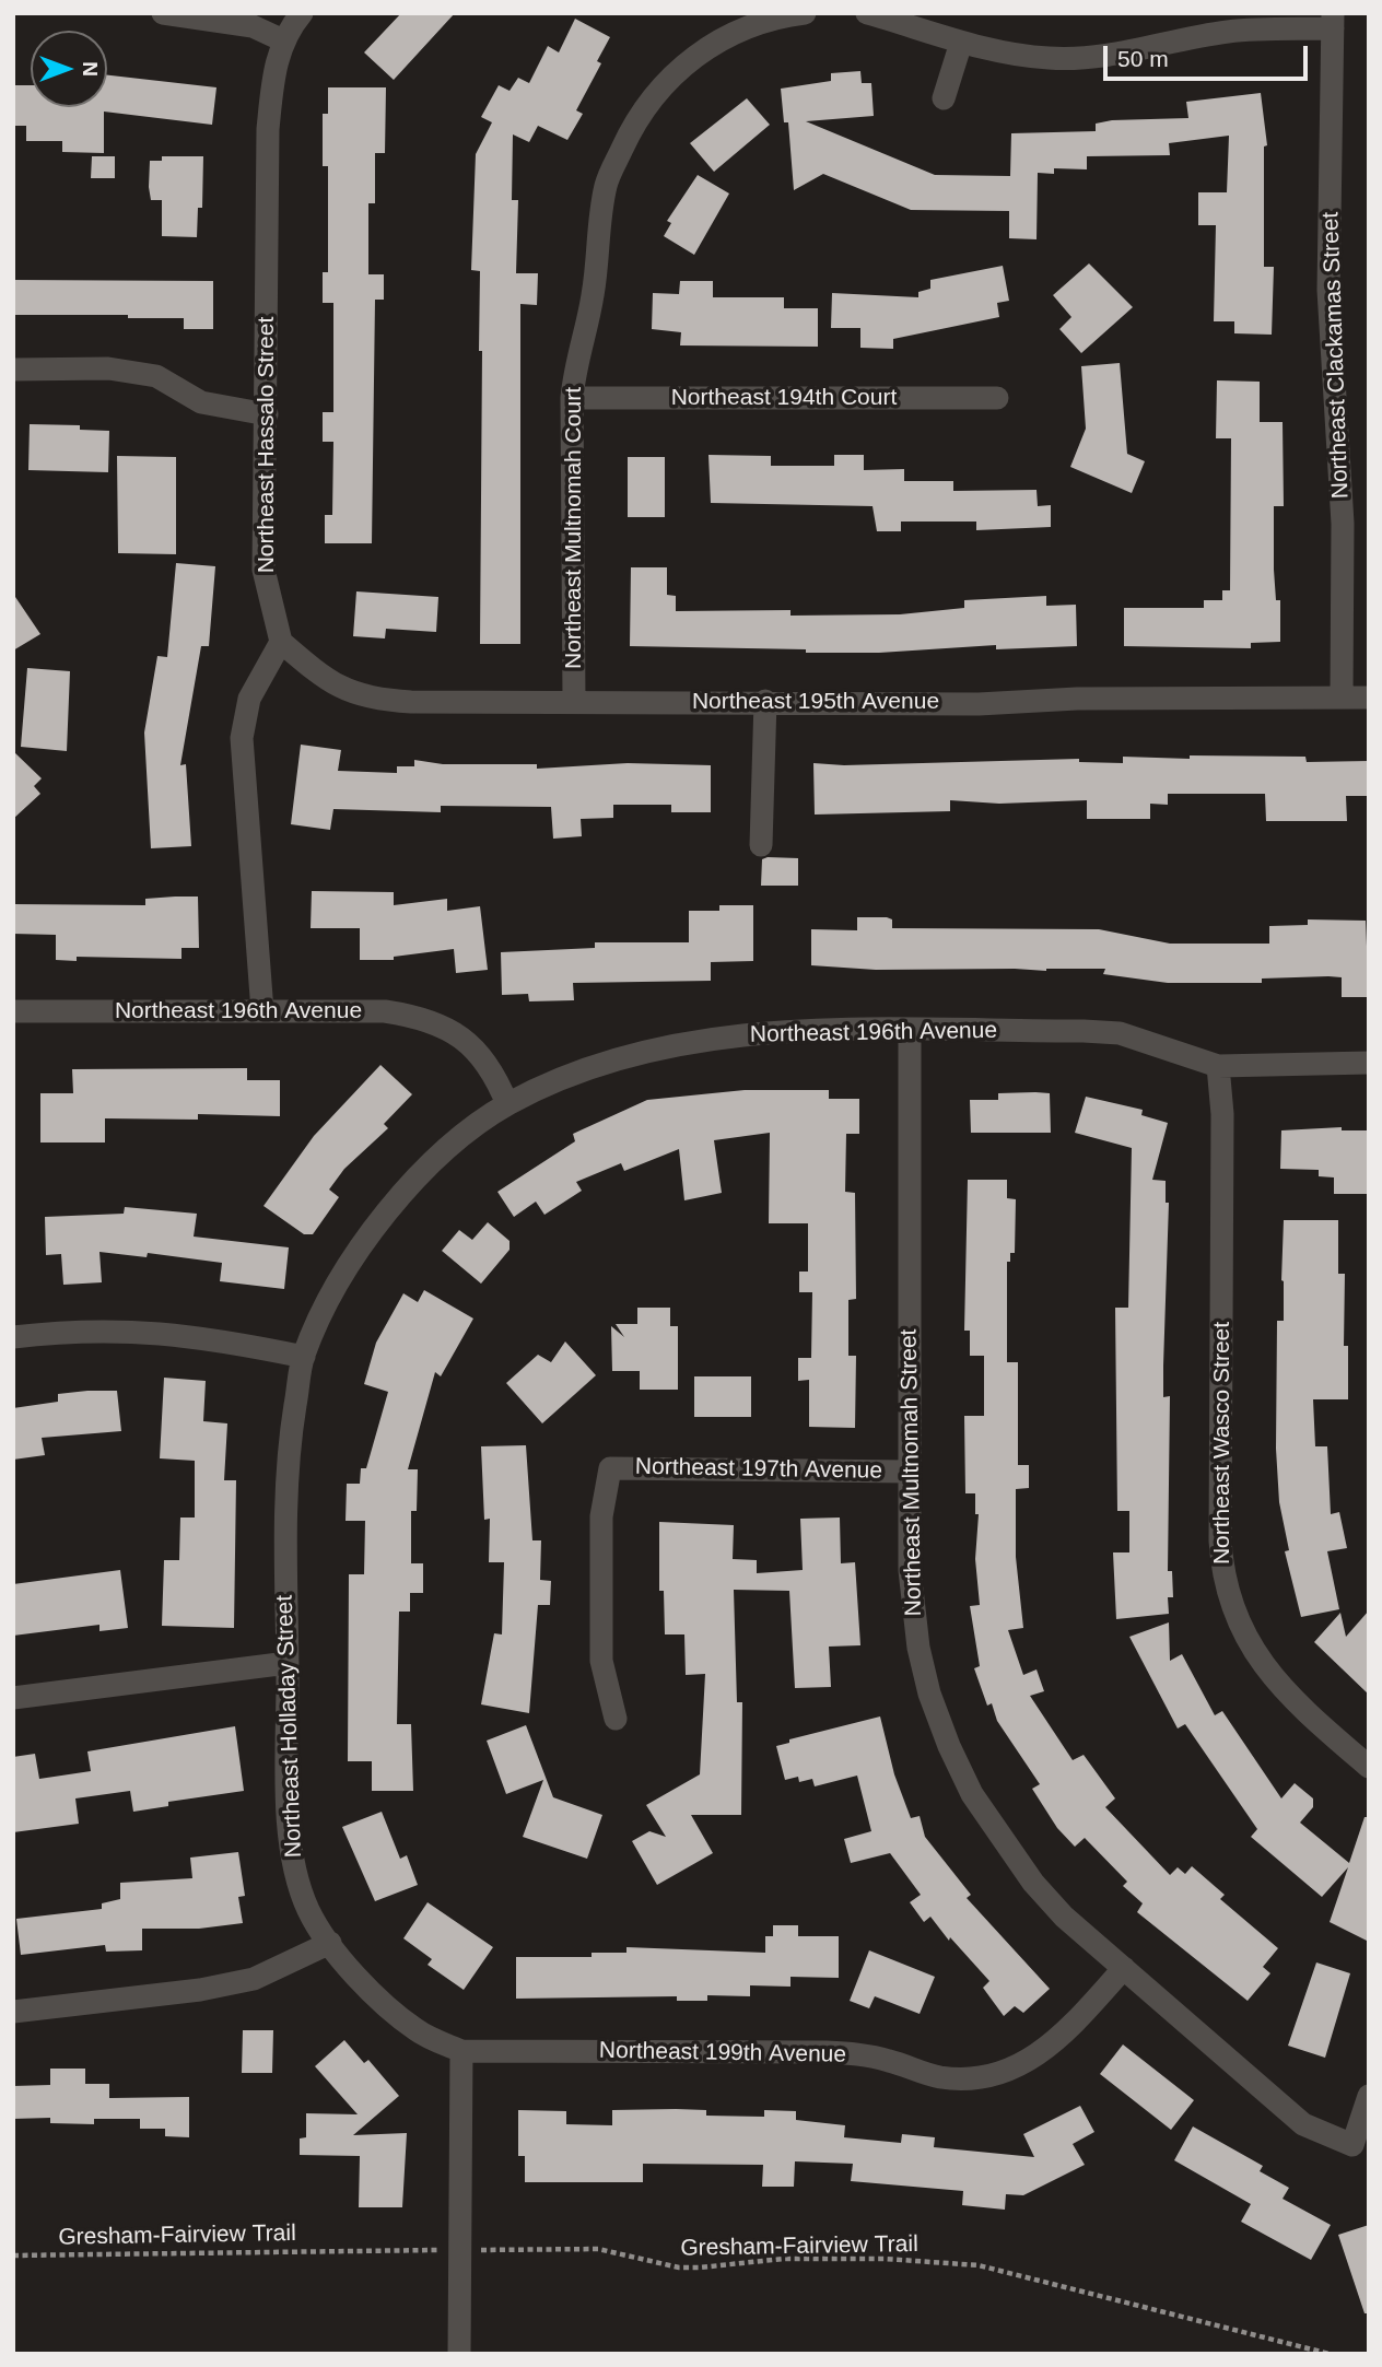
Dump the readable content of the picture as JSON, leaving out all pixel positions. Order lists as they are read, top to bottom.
{
  "streets": {
    "street": [
      "Northeast Clackamas Street",
      "Northeast 194th Court",
      "Northeast Hassalo Street",
      "Northeast Multnomah Court",
      "Northeast 195th Avenue",
      "Northeast 196th Avenue",
      "Northeast Wasco Street",
      "Northeast 197th Avenue",
      "Northeast Multnomah Street",
      "Northeast Holladay Street",
      "Northeast 199th Avenue"
    ],
    "path": ["Gresham-Fairview Trail"]
  },
  "crossings": [
    ["Northeast Clackamas Street", "Northeast 195th Avenue"],
    ["Northeast 194th Court", "Northeast Multnomah Court"],
    ["Northeast Hassalo Street", "Northeast 195th Avenue"],
    ["Northeast Multnomah Court", "Northeast 195th Avenue"],
    ["Northeast 196th Avenue", "Northeast Wasco Street"],
    ["Northeast 196th Avenue", "Northeast Multnomah Street"],
    ["Northeast 196th Avenue", "Northeast Holladay Street"],
    ["Northeast 197th Avenue", "Northeast Multnomah Street"],
    ["Northeast Multnomah Street", "Northeast 199th Avenue"],
    ["Northeast Holladay Street", "Northeast 199th Avenue"]
  ],
  "scale_bar": "50 m",
  "north": "right"
}
